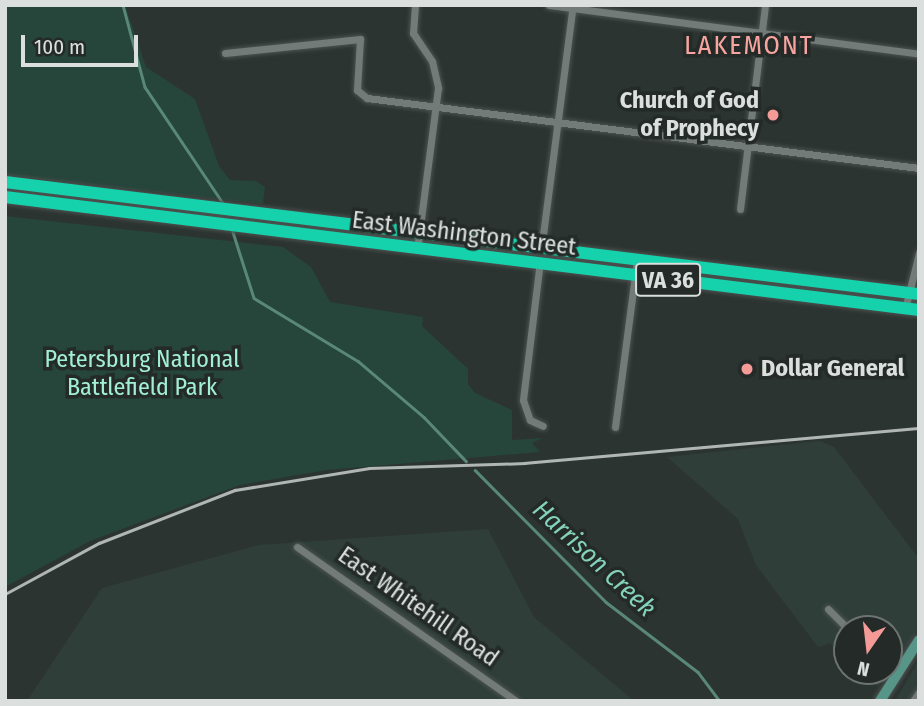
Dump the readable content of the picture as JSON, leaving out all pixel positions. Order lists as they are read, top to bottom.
{
  "streets": {
    "highway": ["East Washington Street", "VA 36"],
    "street": ["East Whitehill Road"]
  },
  "districts": ["LAKEMONT"],
  "water": ["Harrison Creek"],
  "parks": ["Petersburg National Battlefield Park"],
  "places": ["Church of God of Prophecy", "Dollar General"],
  "scale_bar": "100 m",
  "north": "bottom"
}
